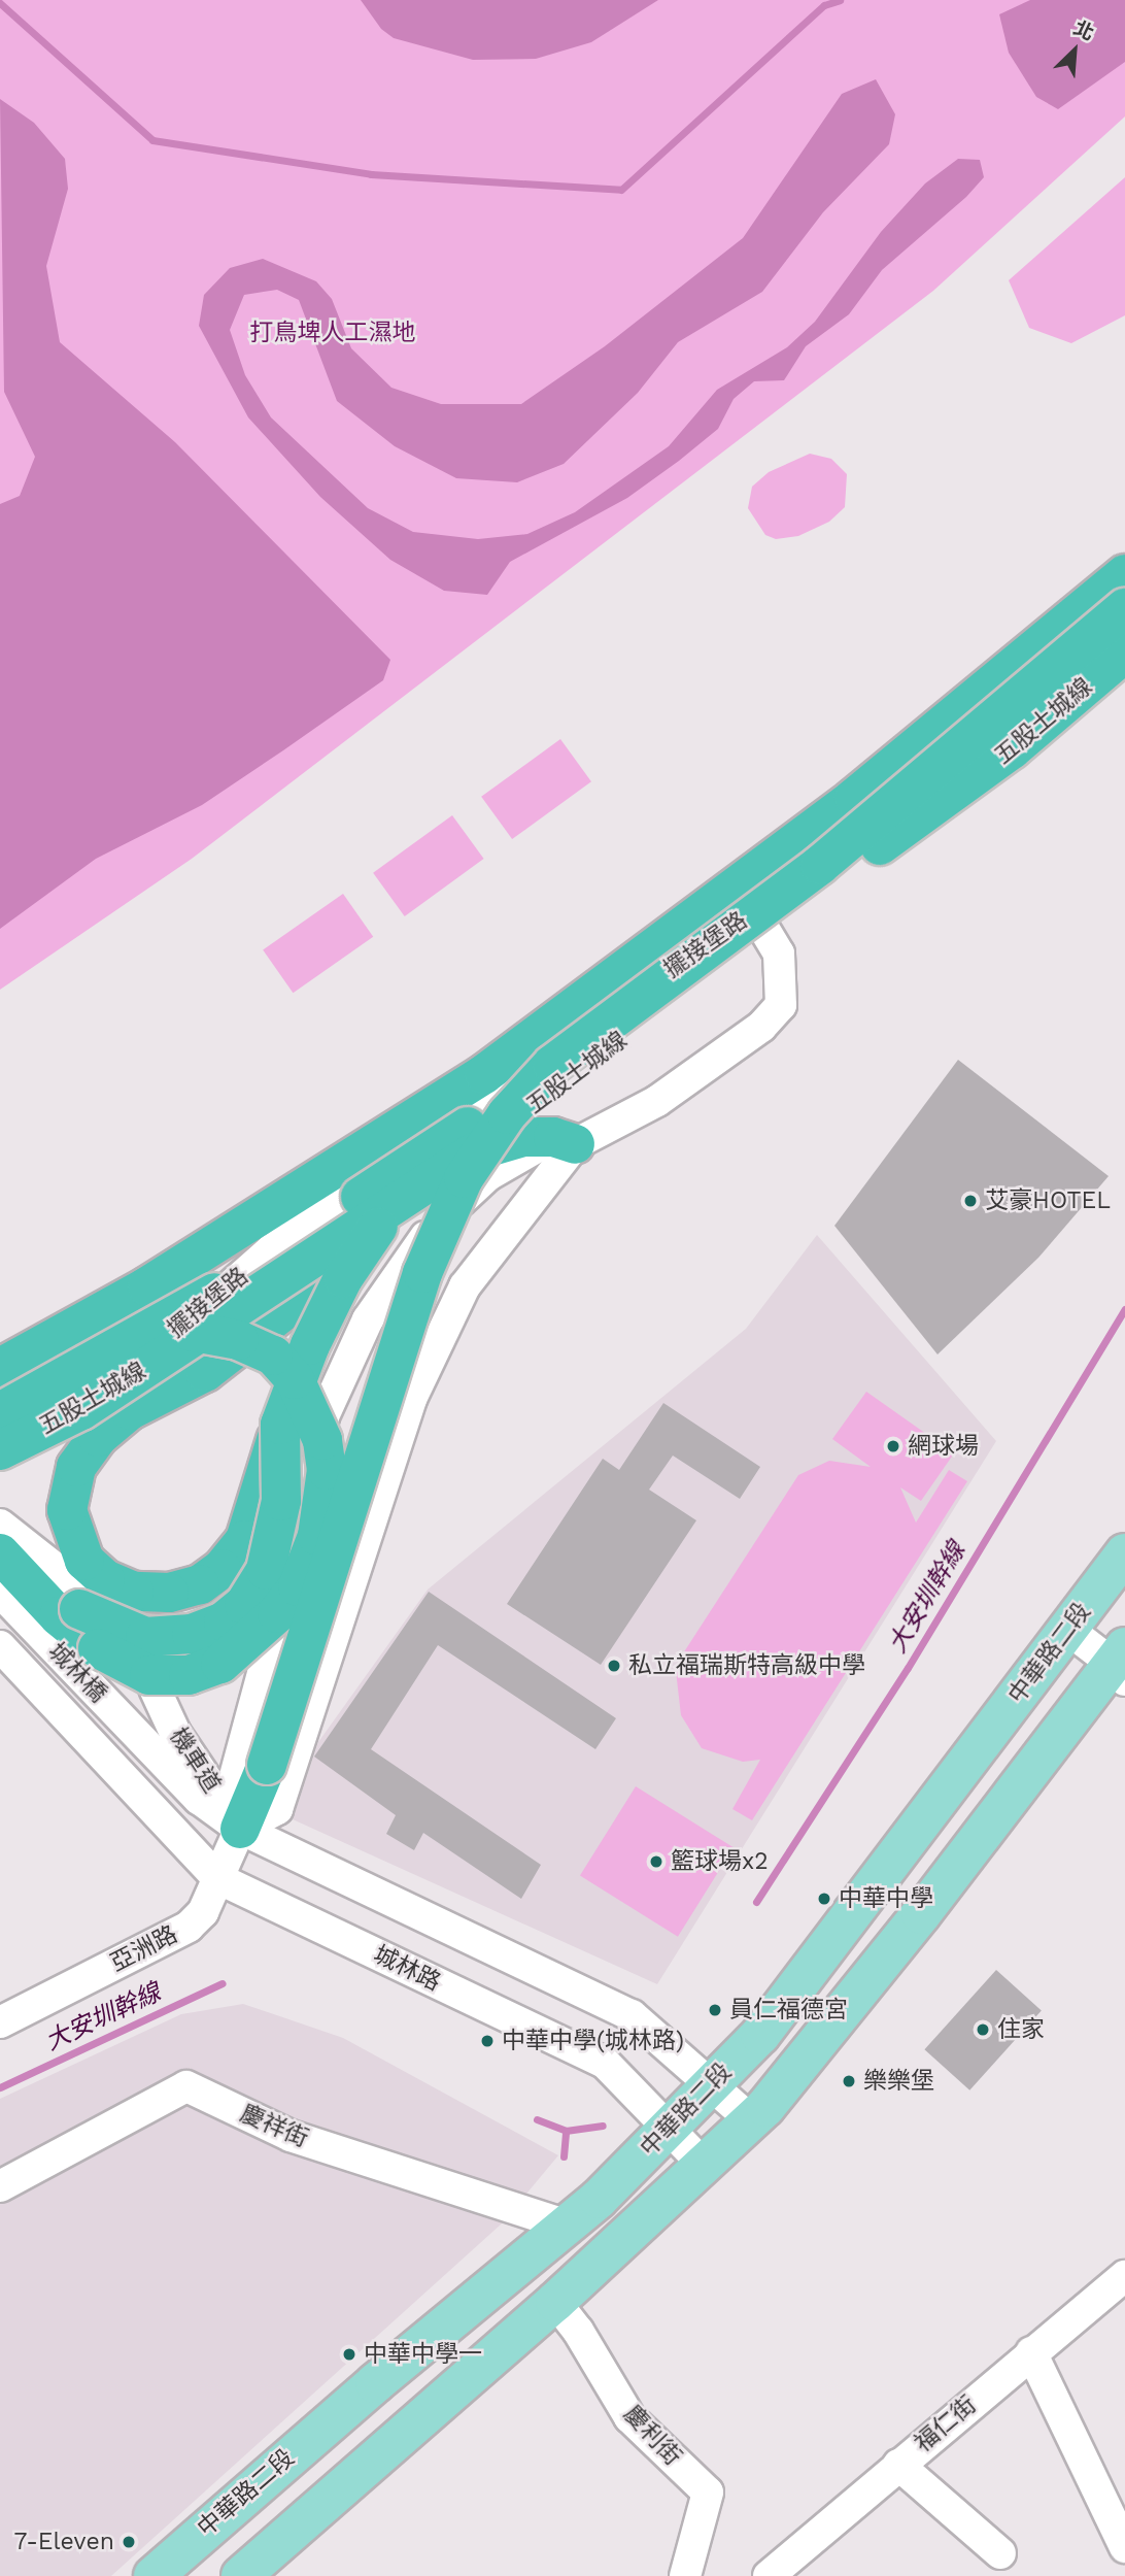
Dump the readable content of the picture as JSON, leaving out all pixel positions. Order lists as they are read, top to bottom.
{
  "streets": {
    "highway": ["五股土城線"],
    "main road": ["中華路二段"],
    "street": [
      "擺接堡路",
      "城林橋",
      "機車道",
      "亞洲路",
      "城林路",
      "慶祥街",
      "福仁街",
      "慶利街"
    ]
  },
  "crossings": [
    ["五股土城線", "擺接堡路"],
    ["中華路二段", "城林路"],
    ["中華路二段", "慶祥街"],
    ["城林橋", "機車道"],
    ["城林橋", "亞洲路"],
    ["城林橋", "城林路"],
    ["機車道", "亞洲路"],
    ["亞洲路", "城林路"]
  ],
  "water": ["大安圳幹線"],
  "parks": ["打鳥埤人工濕地"],
  "places": [
    "艾豪HOTEL",
    "網球場",
    "私立福瑞斯特高級中學",
    "籃球場x2",
    "中華中學",
    "員仁福德宮",
    "住家",
    "中華中學(城林路)",
    "樂樂堡",
    "中華中學一",
    "7-Eleven"
  ],
  "north": "top right"
}
